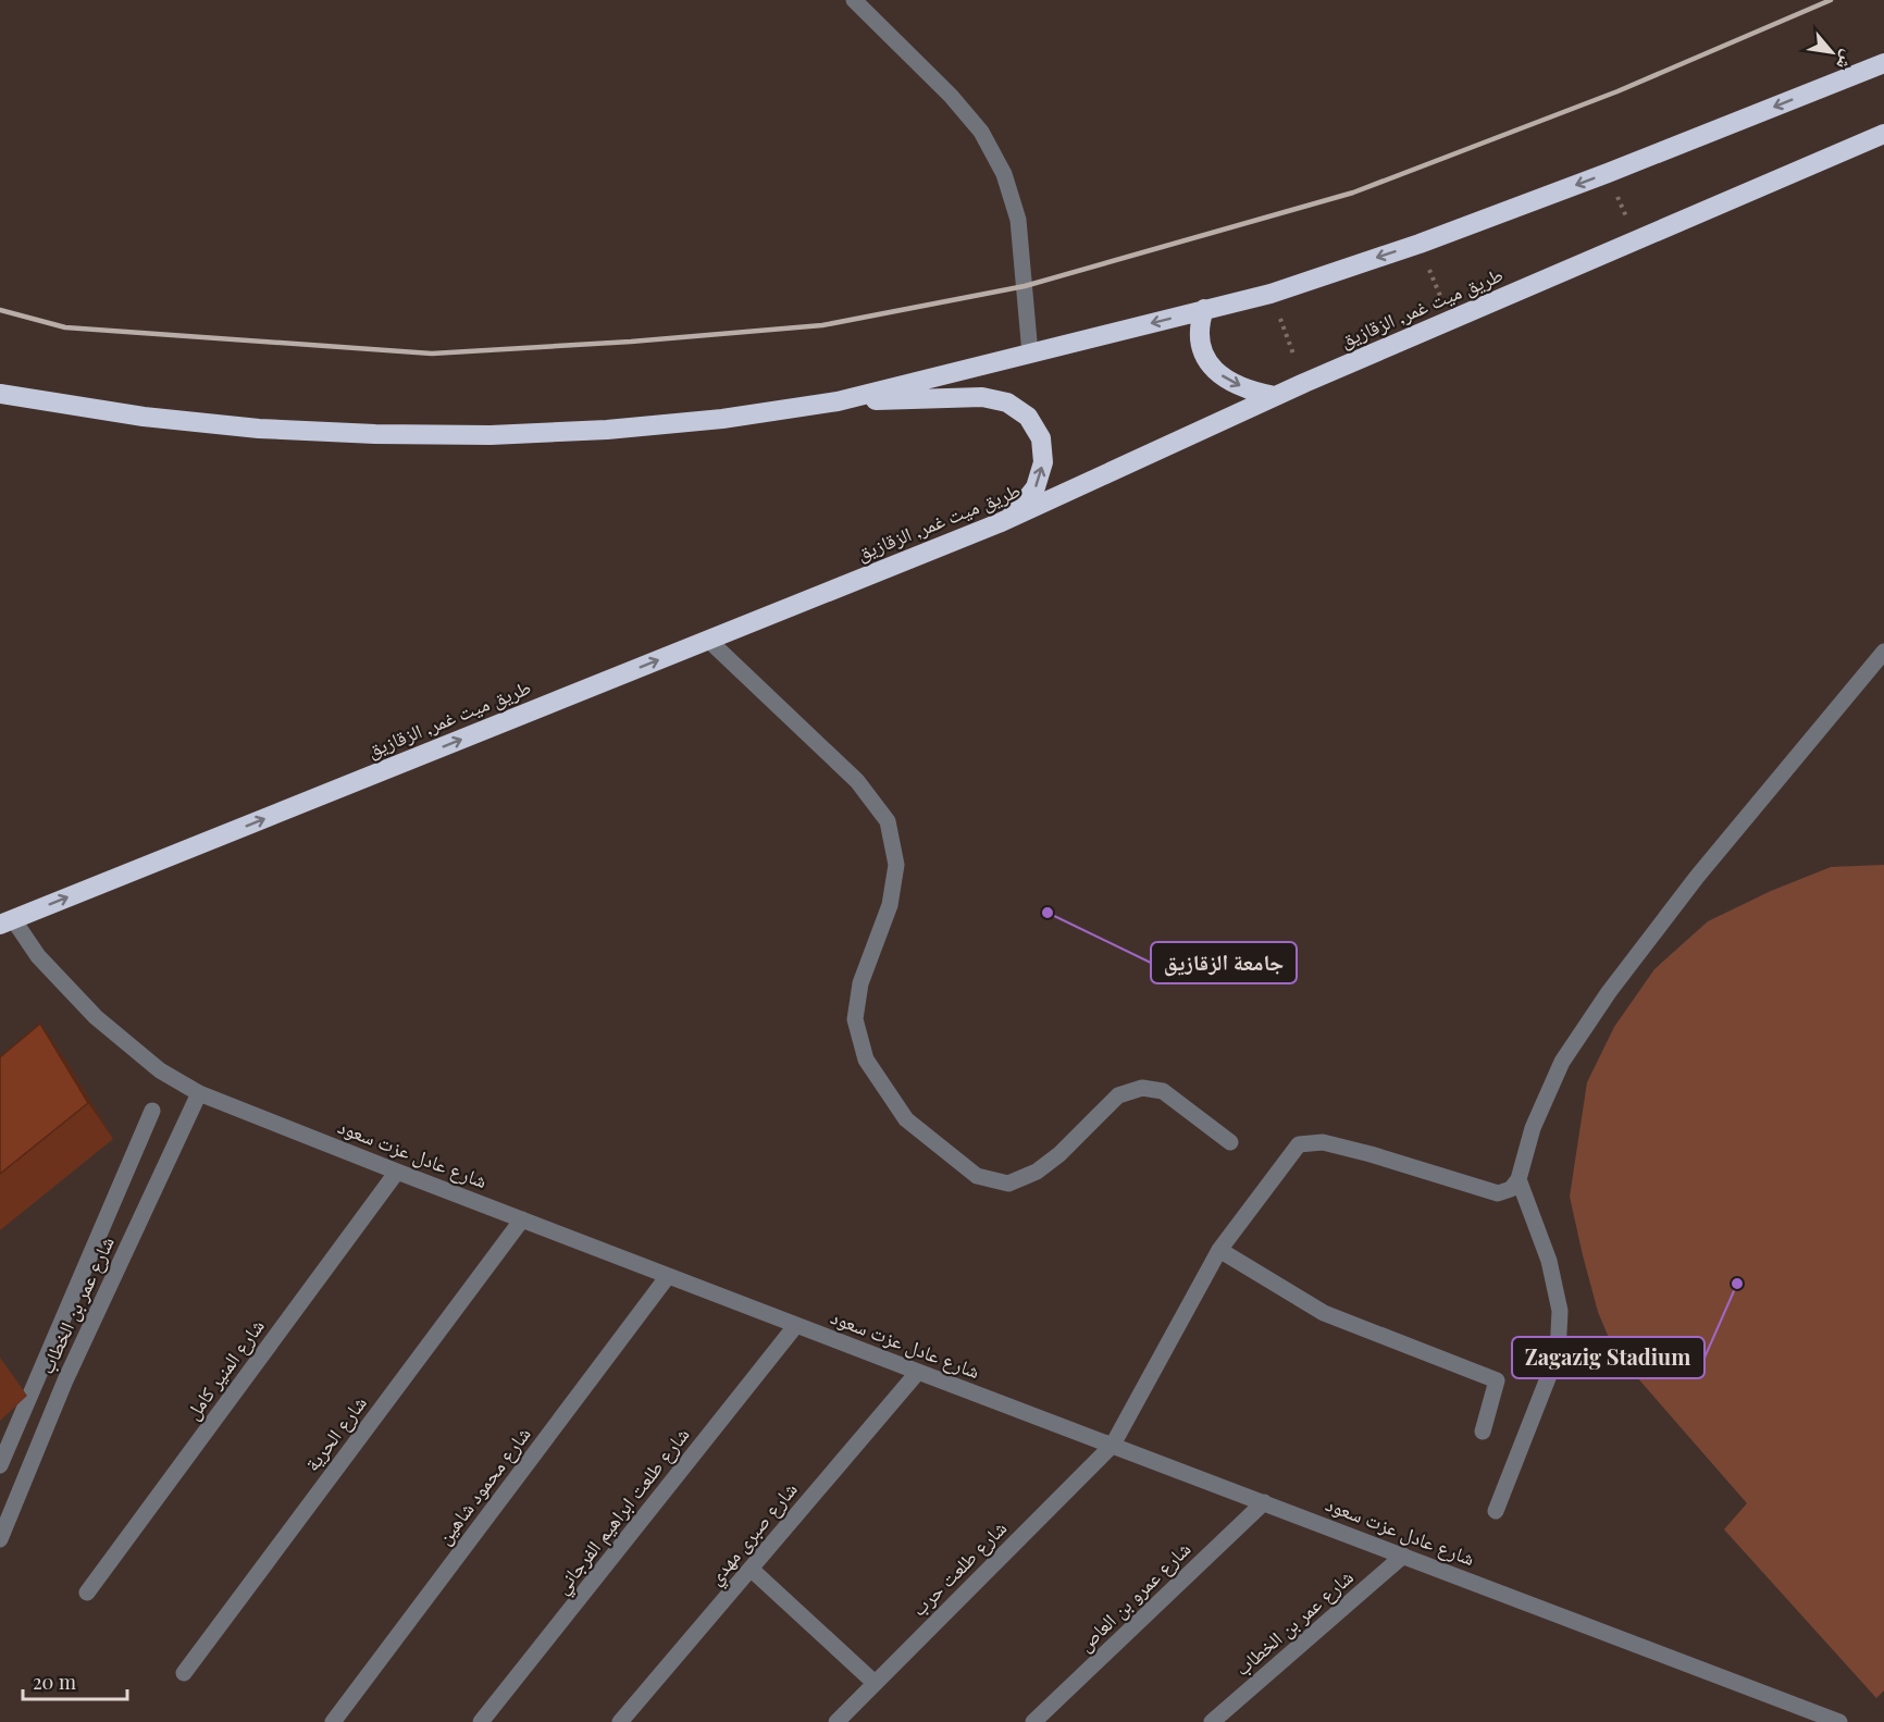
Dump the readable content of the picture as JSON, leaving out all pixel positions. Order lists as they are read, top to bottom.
{
  "streets": {
    "highway": ["طريق ميت غمر, الزقازيق"],
    "street": [
      "شارع عادل عزت سعود",
      "شارع عمر بن الخطاب",
      "شارع المنير كامل",
      "شارع الحرية",
      "شارع محمود شاهين",
      "شارع طلعت ابراهيم الفرجاني",
      "شارع صبرى مهدي",
      "شارع طلعت حرب",
      "شارع عمرو بن العاص"
    ]
  },
  "crossings": [
    ["طريق ميت غمر, الزقازيق", "شارع عادل عزت سعود"],
    ["شارع عادل عزت سعود", "شارع عمر بن الخطاب"],
    ["شارع عادل عزت سعود", "شارع المنير كامل"],
    ["شارع عادل عزت سعود", "شارع الحرية"],
    ["شارع عادل عزت سعود", "شارع محمود شاهين"],
    ["شارع عادل عزت سعود", "شارع طلعت ابراهيم الفرجاني"],
    ["شارع عادل عزت سعود", "شارع صبرى مهدي"],
    ["شارع عادل عزت سعود", "شارع طلعت حرب"],
    ["شارع عادل عزت سعود", "شارع عمرو بن العاص"]
  ],
  "one_way": ["طريق ميت غمر, الزقازيق"],
  "places": ["جامعة الزقازيق", "Zagazig Stadium"],
  "scale_bar": "20 m",
  "north": "bottom right"
}
